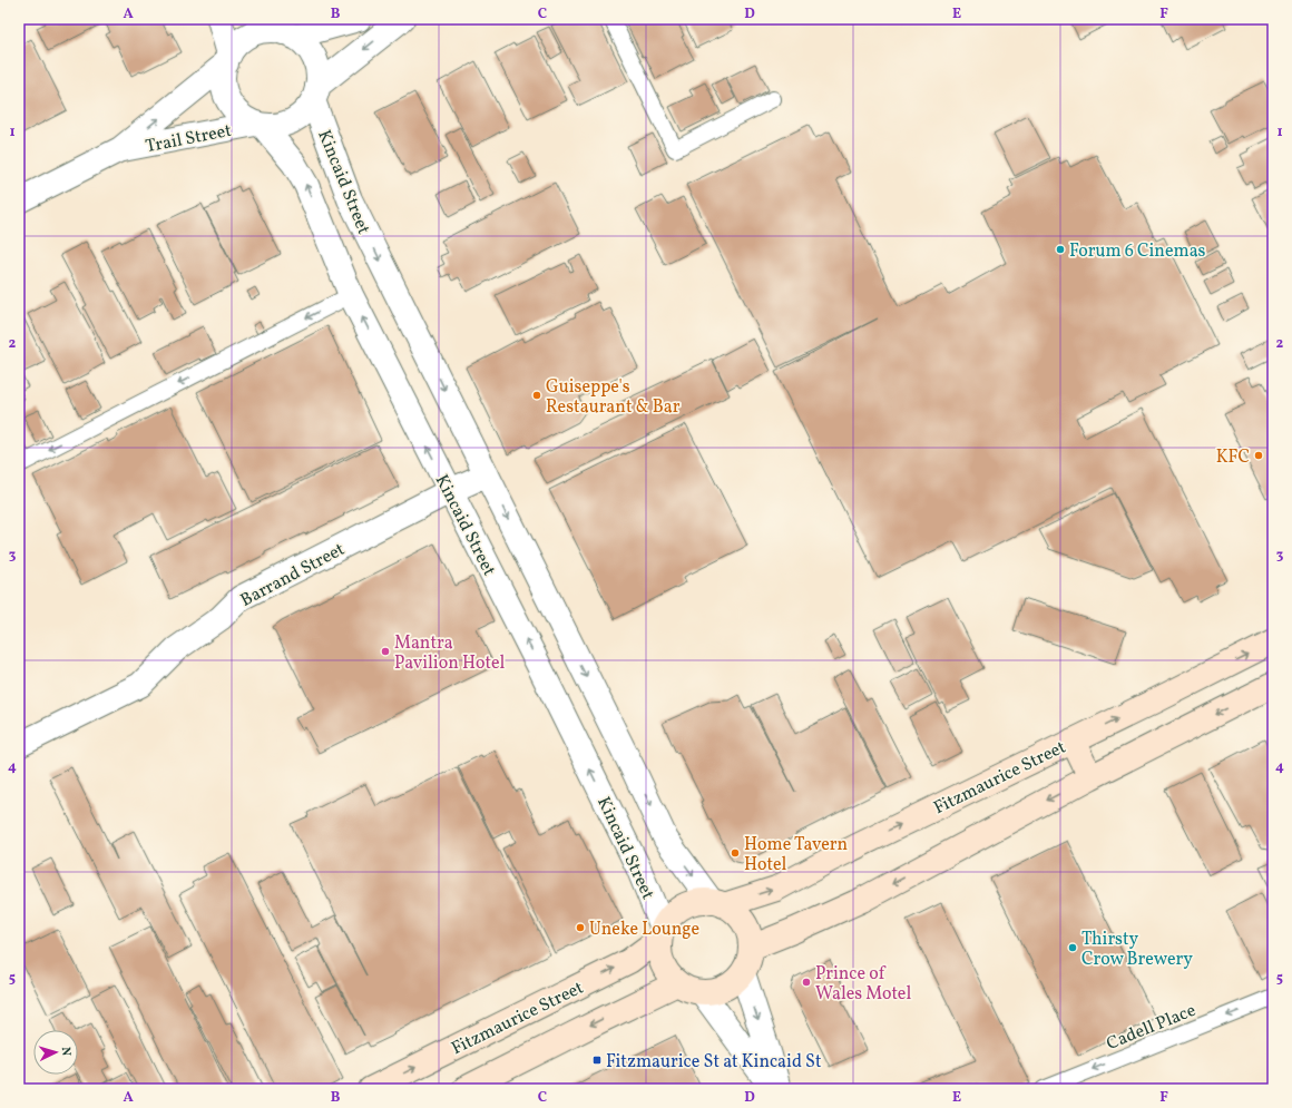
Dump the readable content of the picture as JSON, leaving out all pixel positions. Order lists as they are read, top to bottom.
{
  "streets": {
    "main road": ["Fitzmaurice Street"],
    "street": ["Trail Street", "Kincaid Street", "Barrand Street"],
    "lane": ["Cadell Place"]
  },
  "crossings": [
    ["Trail Street", "Kincaid Street"],
    ["Kincaid Street", "Barrand Street"],
    ["Kincaid Street", "Fitzmaurice Street"]
  ],
  "one_way": ["Trail Street", "Cadell Place"],
  "places": {
    "other": [
      "Forum 6 Cinemas",
      "Guiseppe's Restaurant & Bar",
      "KFC",
      "Mantra Pavilion Hotel",
      "Home Tavern Hotel",
      "Uneke Lounge",
      "Thirsty Crow Brewery",
      "Prince of Wales Motel"
    ],
    "transit": ["Fitzmaurice St at Kincaid St"]
  },
  "north": "right",
  "grid": {
    "columns": [
      "A",
      "B",
      "C",
      "D",
      "E",
      "F"
    ],
    "rows": [
      "1",
      "2",
      "3",
      "4",
      "5"
    ]
  }
}
